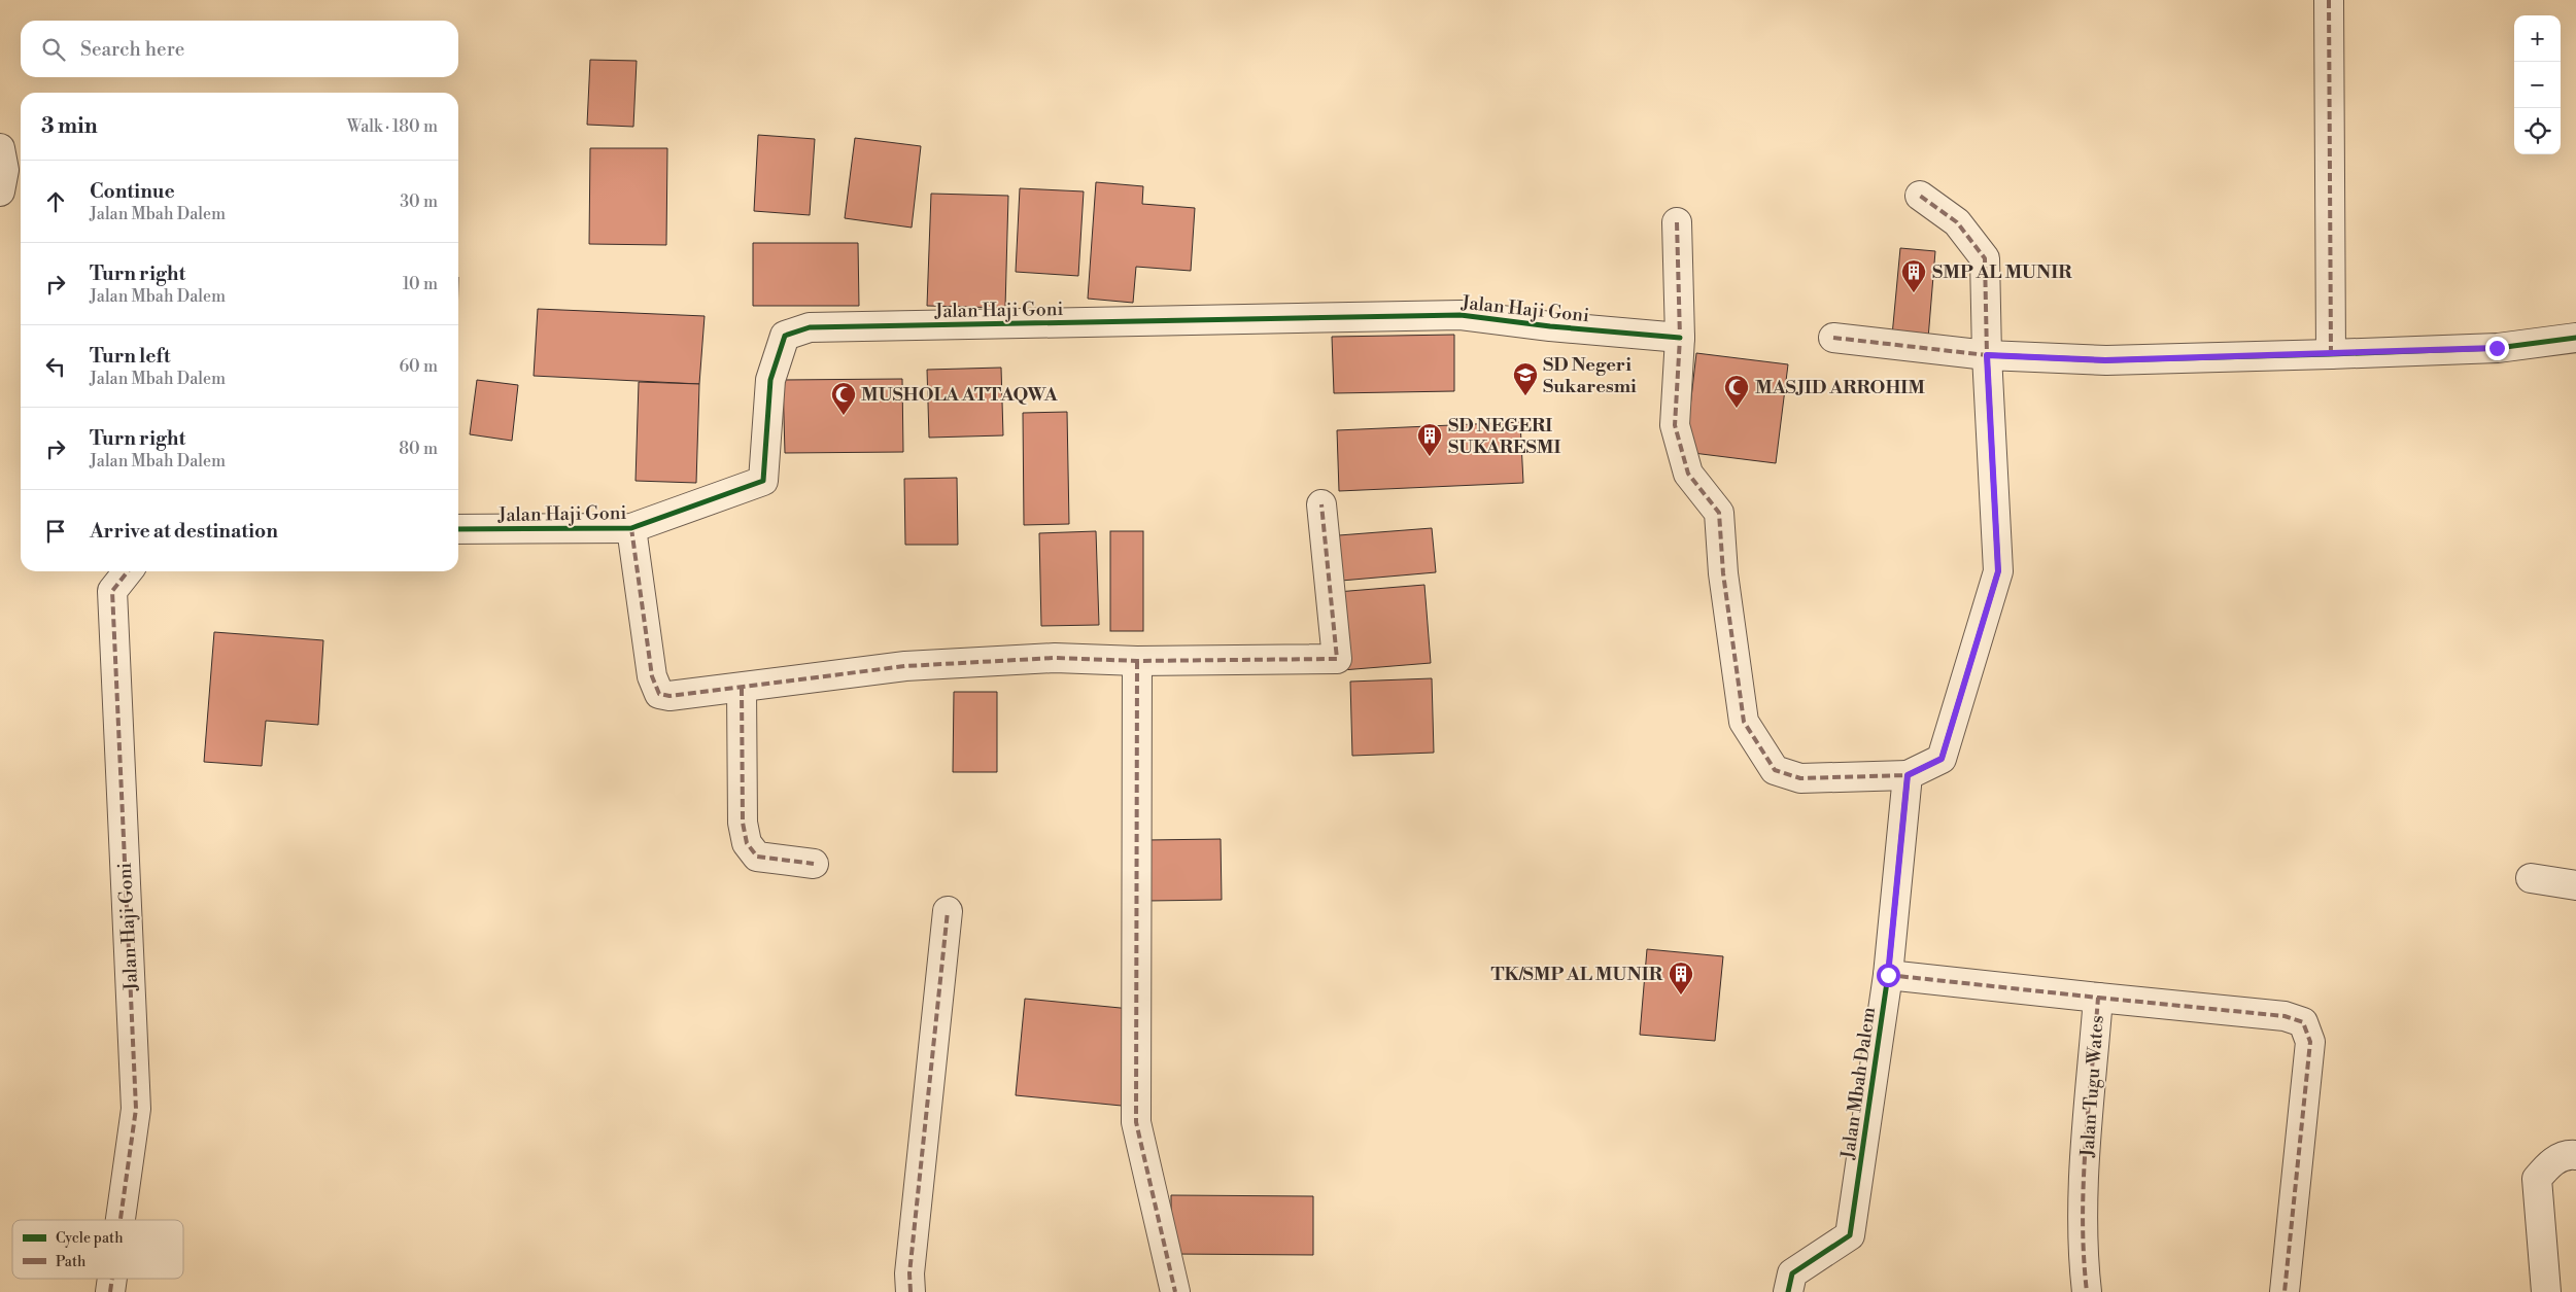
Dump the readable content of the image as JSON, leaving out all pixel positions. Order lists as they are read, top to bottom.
{
  "streets": {
    "street": ["Jalan Haji Goni", "Jalan Mbah Dalem", "Jalan Tugu Wates"]
  },
  "crossings": [
    ["Jalan Mbah Dalem", "Jalan Tugu Wates"]
  ],
  "places": {
    "building": ["SMP AL MUNIR", "SD NEGERI SUKARESMI", "TK/SMP AL MUNIR"],
    "school or university": ["SD Negeri Sukaresmi"],
    "mosque": ["MASJID ARROHIM", "MUSHOLA ATTAQWA"]
  },
  "legend": ["Cycle path", "Path"],
  "page": {
    "map_buttons": ["+", "−"],
    "search": "Search here",
    "heading": ["3 min", "Walk · 180 m"],
    "list": [
      ["Continue", "Jalan Mbah Dalem", "30 m"],
      ["Turn right", "Jalan Mbah Dalem", "10 m"],
      ["Turn left", "Jalan Mbah Dalem", "60 m"],
      ["Turn right", "Jalan Mbah Dalem", "80 m"],
      "Arrive at destination"
    ]
  }
}
